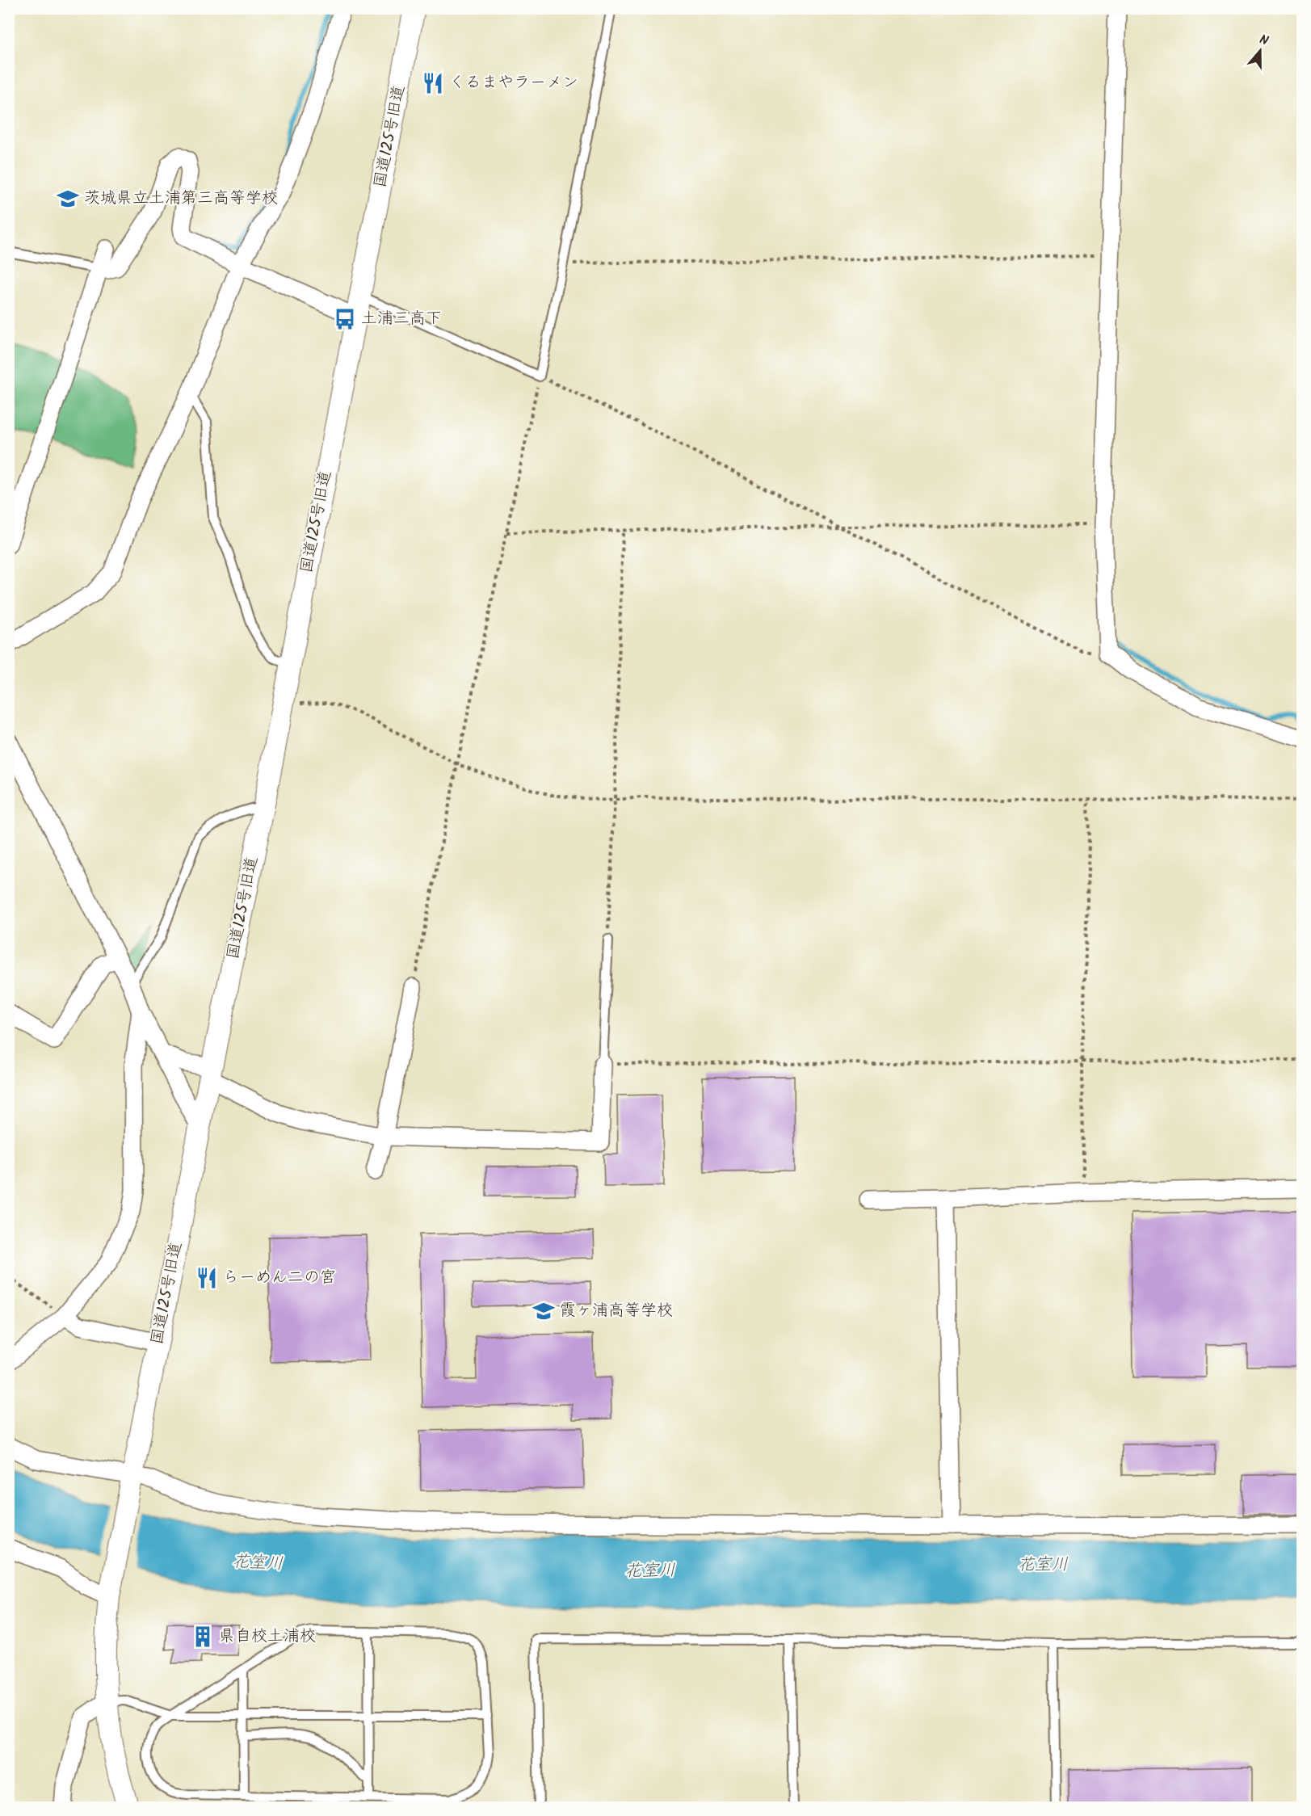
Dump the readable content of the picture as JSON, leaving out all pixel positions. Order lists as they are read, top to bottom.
{
  "streets": {
    "street": ["国道125号旧道"]
  },
  "water": ["花室川"],
  "places": {
    "restaurant": ["くるまやラーメン", "らーめん二の宮"],
    "school or university": ["茨城県立土浦第三高等学校", "霞ヶ浦高等学校"],
    "bus stop": ["土浦三高下"],
    "building": ["県自校土浦校"]
  },
  "north": "top"
}
